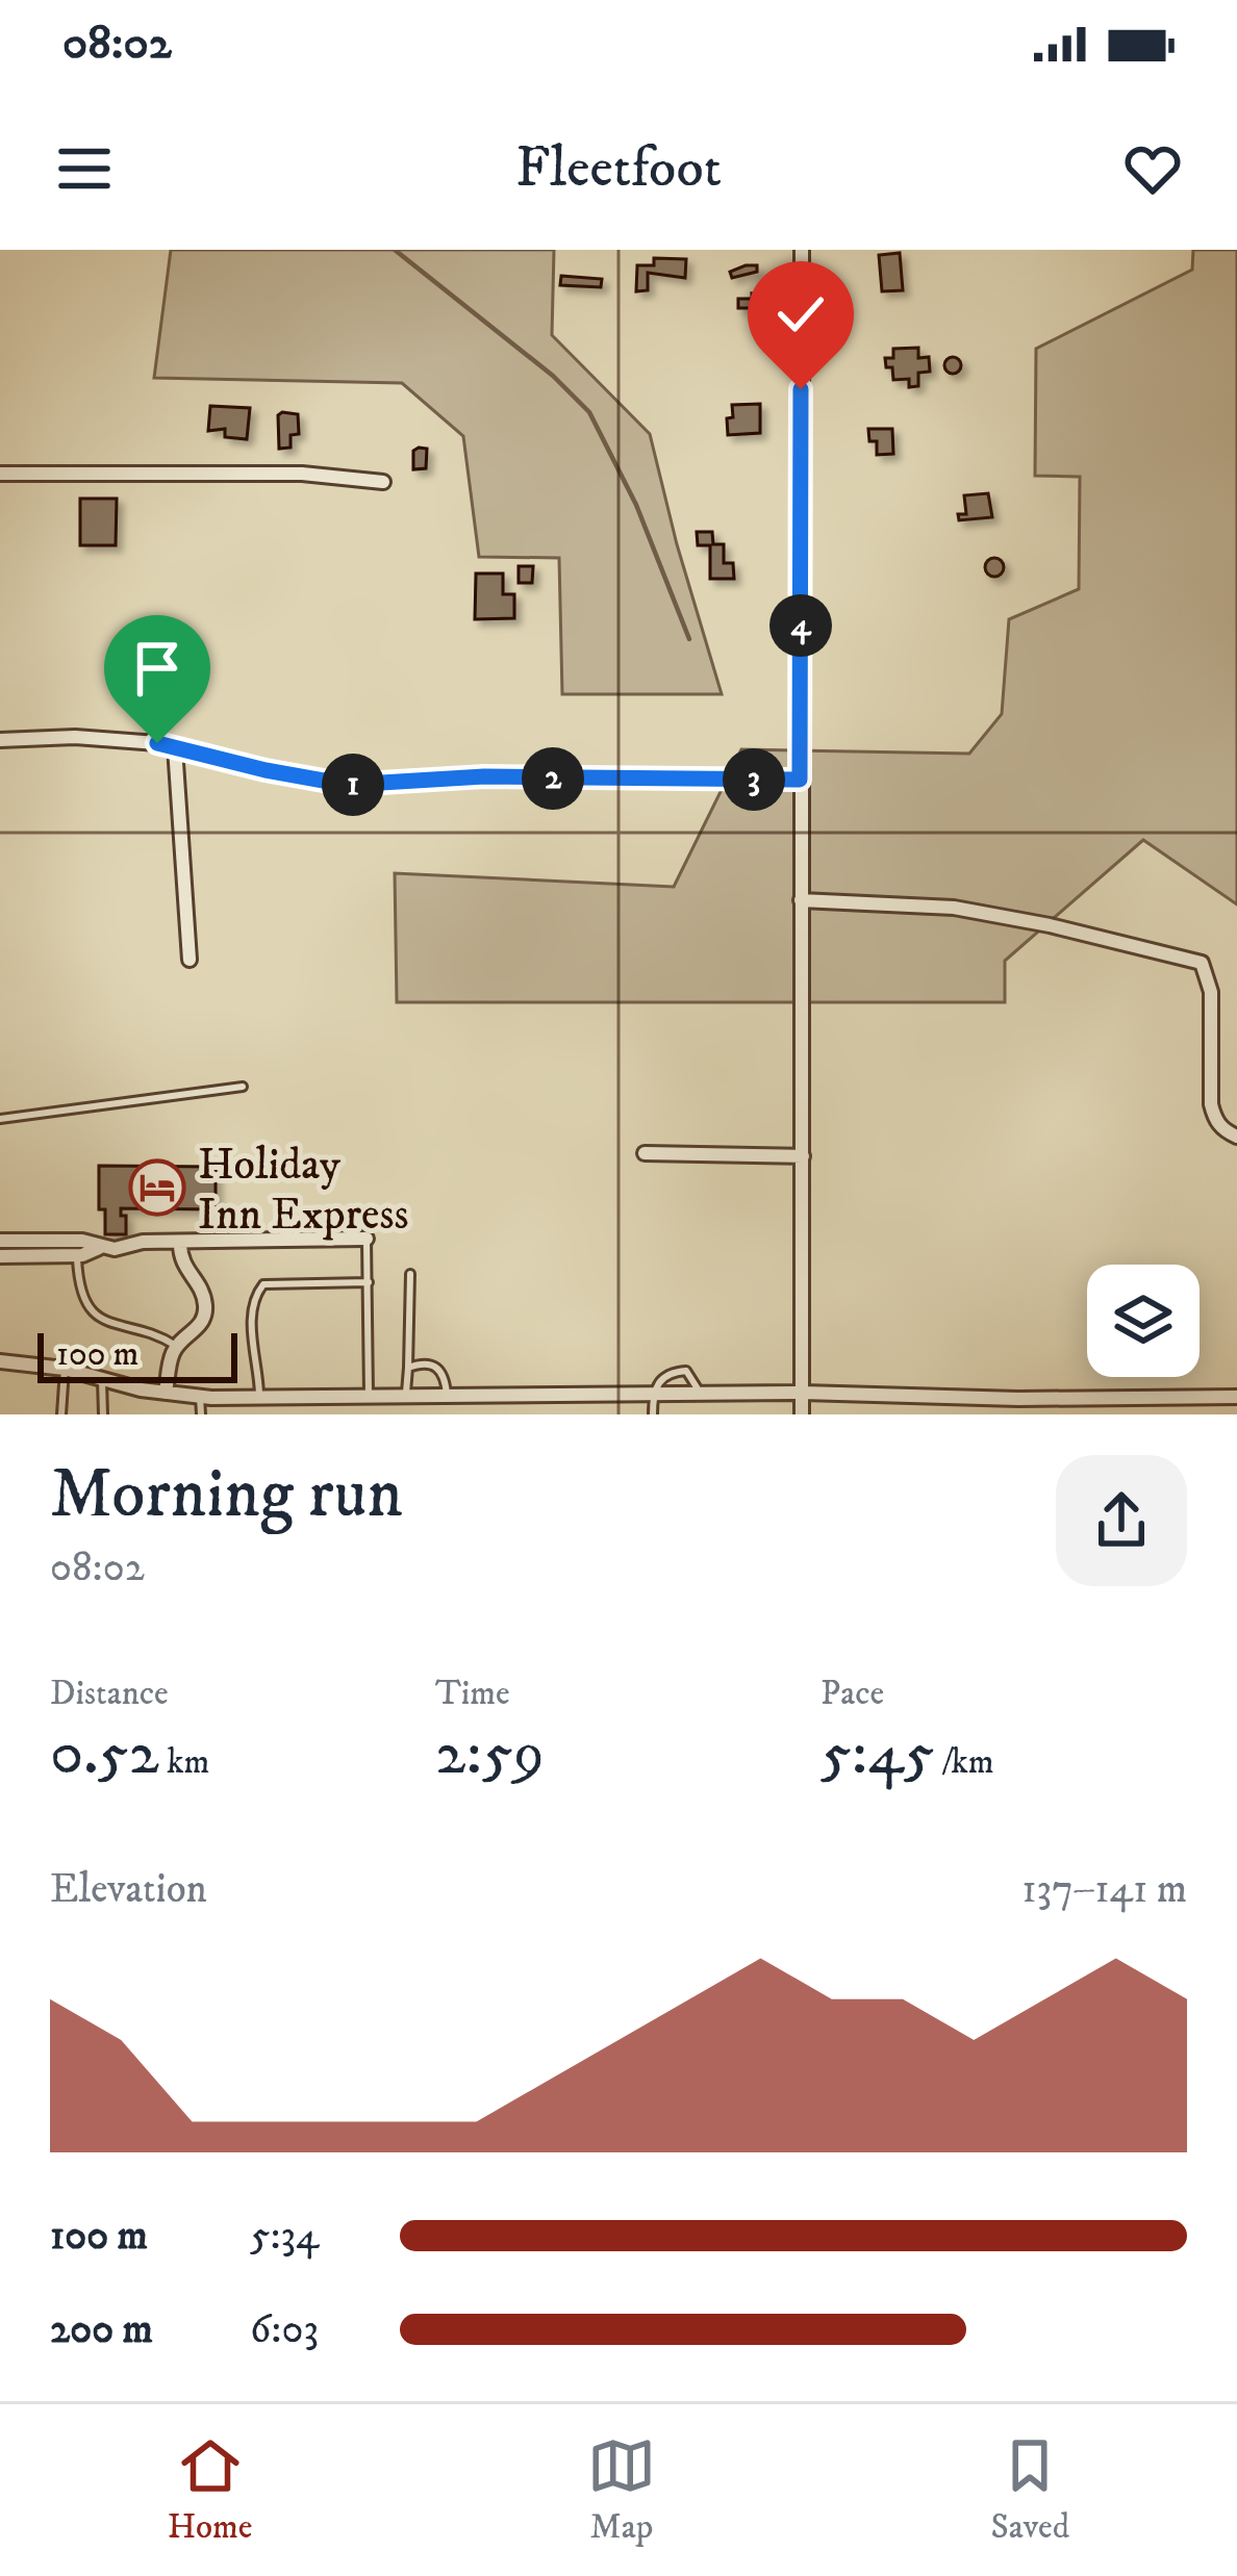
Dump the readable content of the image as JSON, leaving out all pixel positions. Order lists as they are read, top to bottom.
{
  "places": {
    "hotel": ["Holiday Inn Express"]
  },
  "scale_bar": "100 m",
  "page": {
    "status": "08:02",
    "header": "Fleetfoot",
    "pins": [
      "4",
      "2",
      "3",
      "1"
    ],
    "scale": "100 m",
    "heading": ["Morning run", "08:02"],
    "stats": [
      ["Distance", "0.52 km"],
      ["Time", "2:59"],
      ["Pace", "5:45 /km"]
    ],
    "chart": ["Elevation", "137–141 m"],
    "list": [
      {
        "name": "100 m",
        "note": "5:34"
      },
      {
        "name": "200 m",
        "note": "6:03"
      }
    ],
    "tabs": ["Home", "Map", "Saved"]
  }
}
